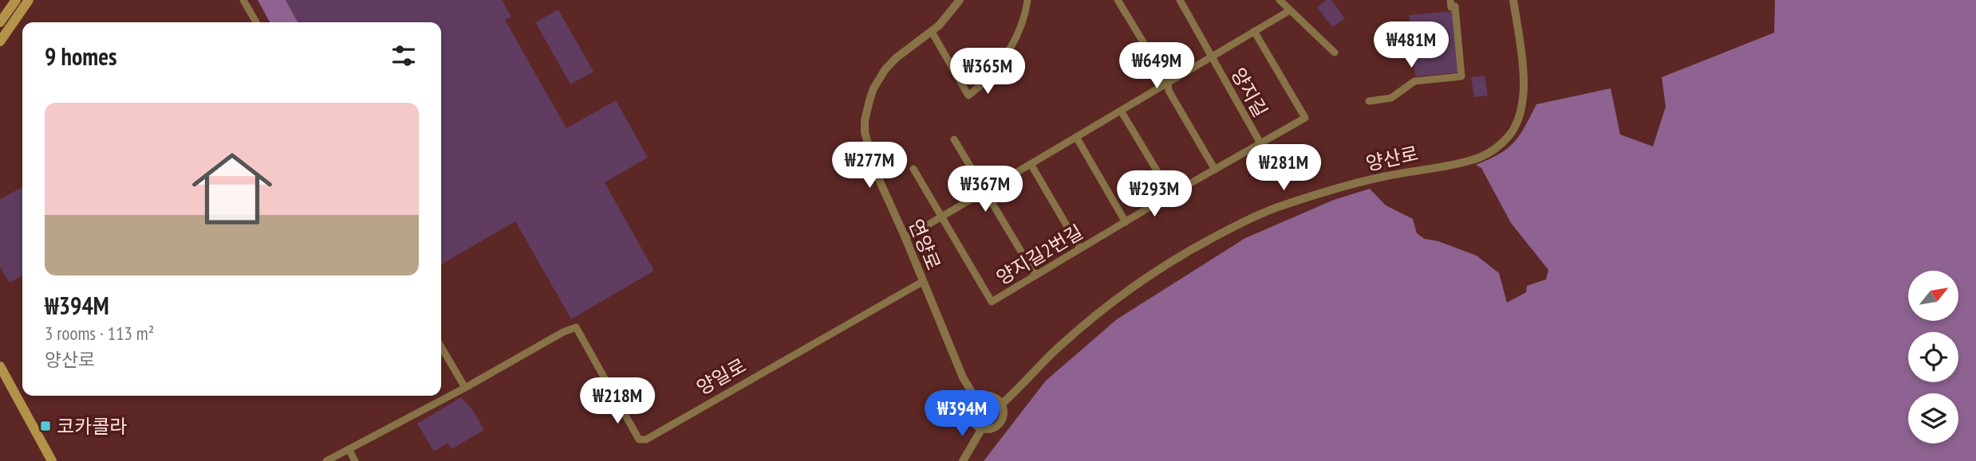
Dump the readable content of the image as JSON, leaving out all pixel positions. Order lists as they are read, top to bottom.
{
  "streets": {
    "street": [
      "양지길",
      "양산로",
      "연양로",
      "양지길2번길",
      "양일로"
    ]
  },
  "crossings": [
    ["양지길", "연양로"],
    ["양지길", "양지길2번길"],
    ["양산로", "연양로"],
    ["연양로", "양일로"]
  ],
  "places": {
    "transit": ["코카콜라"]
  },
  "north": "top right",
  "page": {
    "price": [
      "₩481M",
      "₩649M",
      "₩365M",
      "₩277M",
      "₩281M",
      "₩367M",
      "₩293M",
      "₩218M",
      "₩394M"
    ],
    "heading": "9 homes",
    "list": [
      {
        "name": "₩394M",
        "note": "3 rooms · 113 m² · 양산로"
      }
    ]
  }
}
